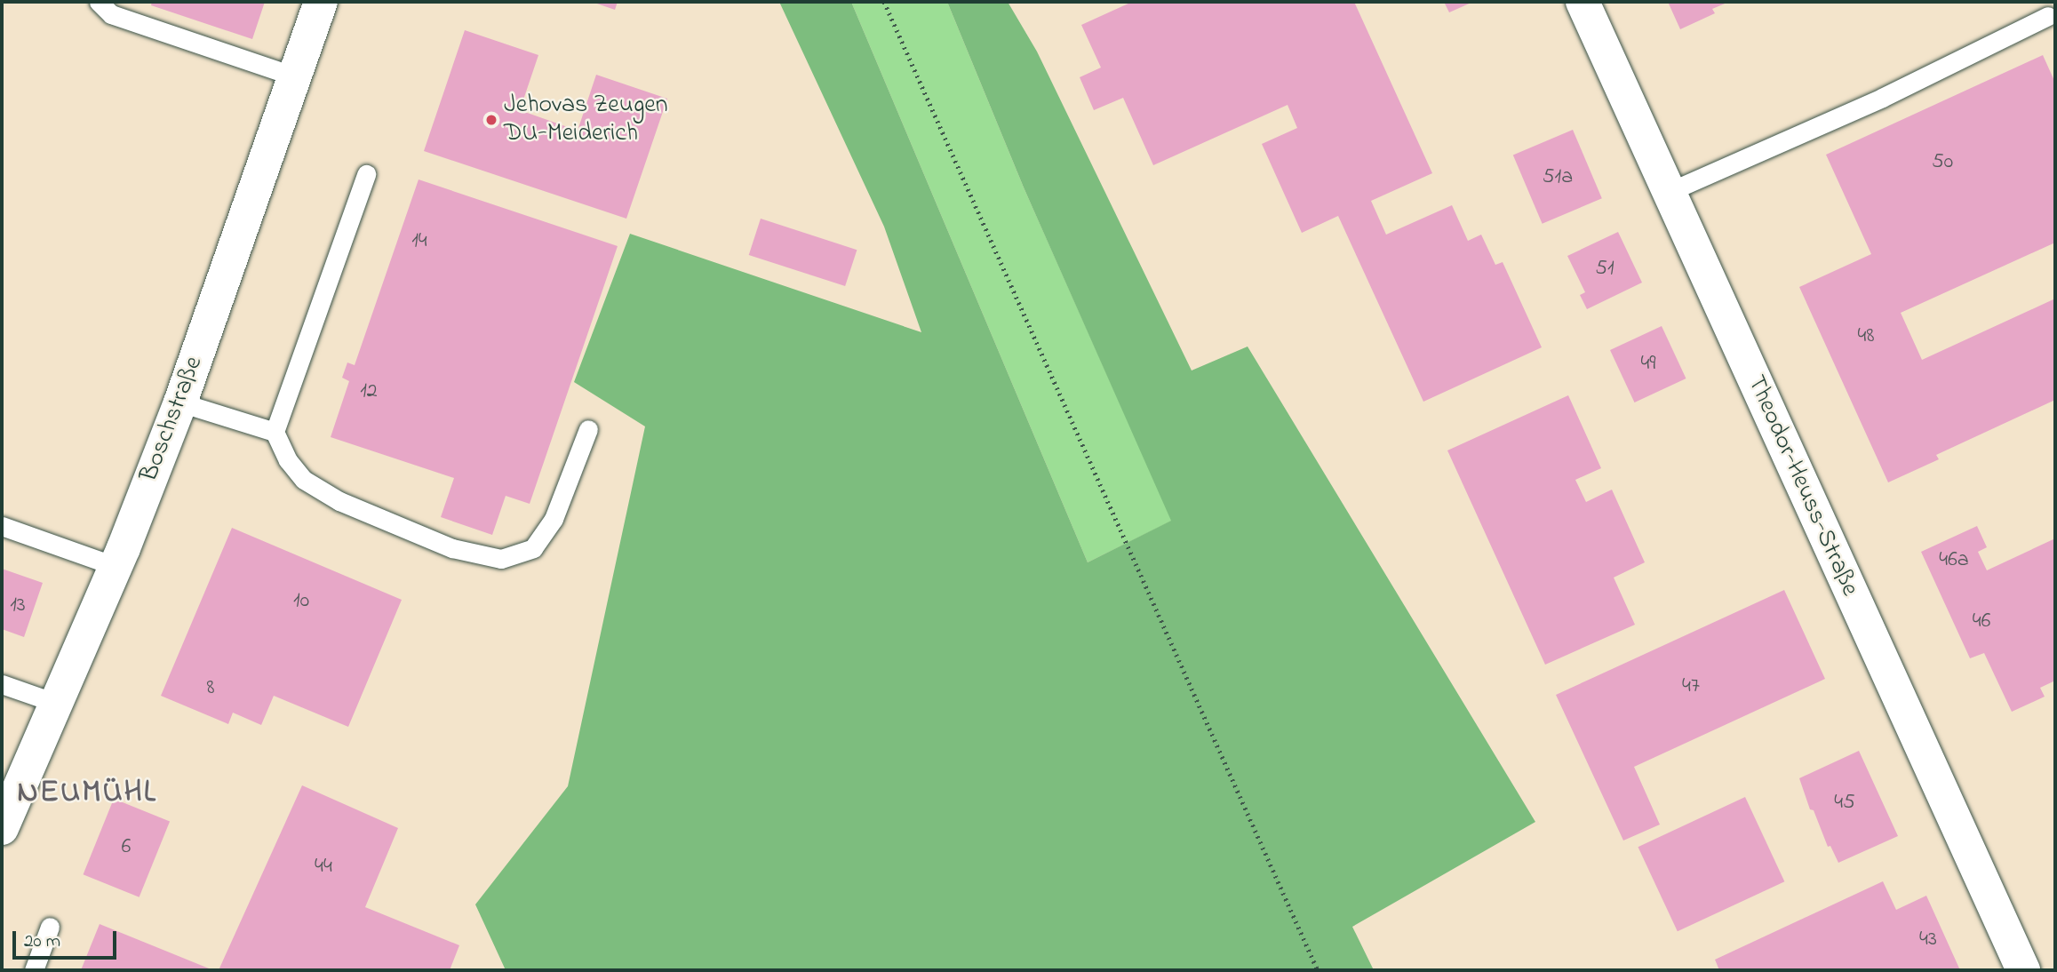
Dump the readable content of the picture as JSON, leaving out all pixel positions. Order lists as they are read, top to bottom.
{
  "streets": {
    "street": ["Boschstraße", "Theodor-Heuss-Straße"]
  },
  "districts": ["NEUMÜHL"],
  "places": ["Jehovas Zeugen DU-Meiderich"],
  "house_numbers": [
    "50",
    "51a",
    "14",
    "51",
    "48",
    "49",
    "12",
    "46a",
    "10",
    "13",
    "46",
    "47",
    "8",
    "45",
    "6",
    "44",
    "43"
  ],
  "scale_bar": "20 m"
}
